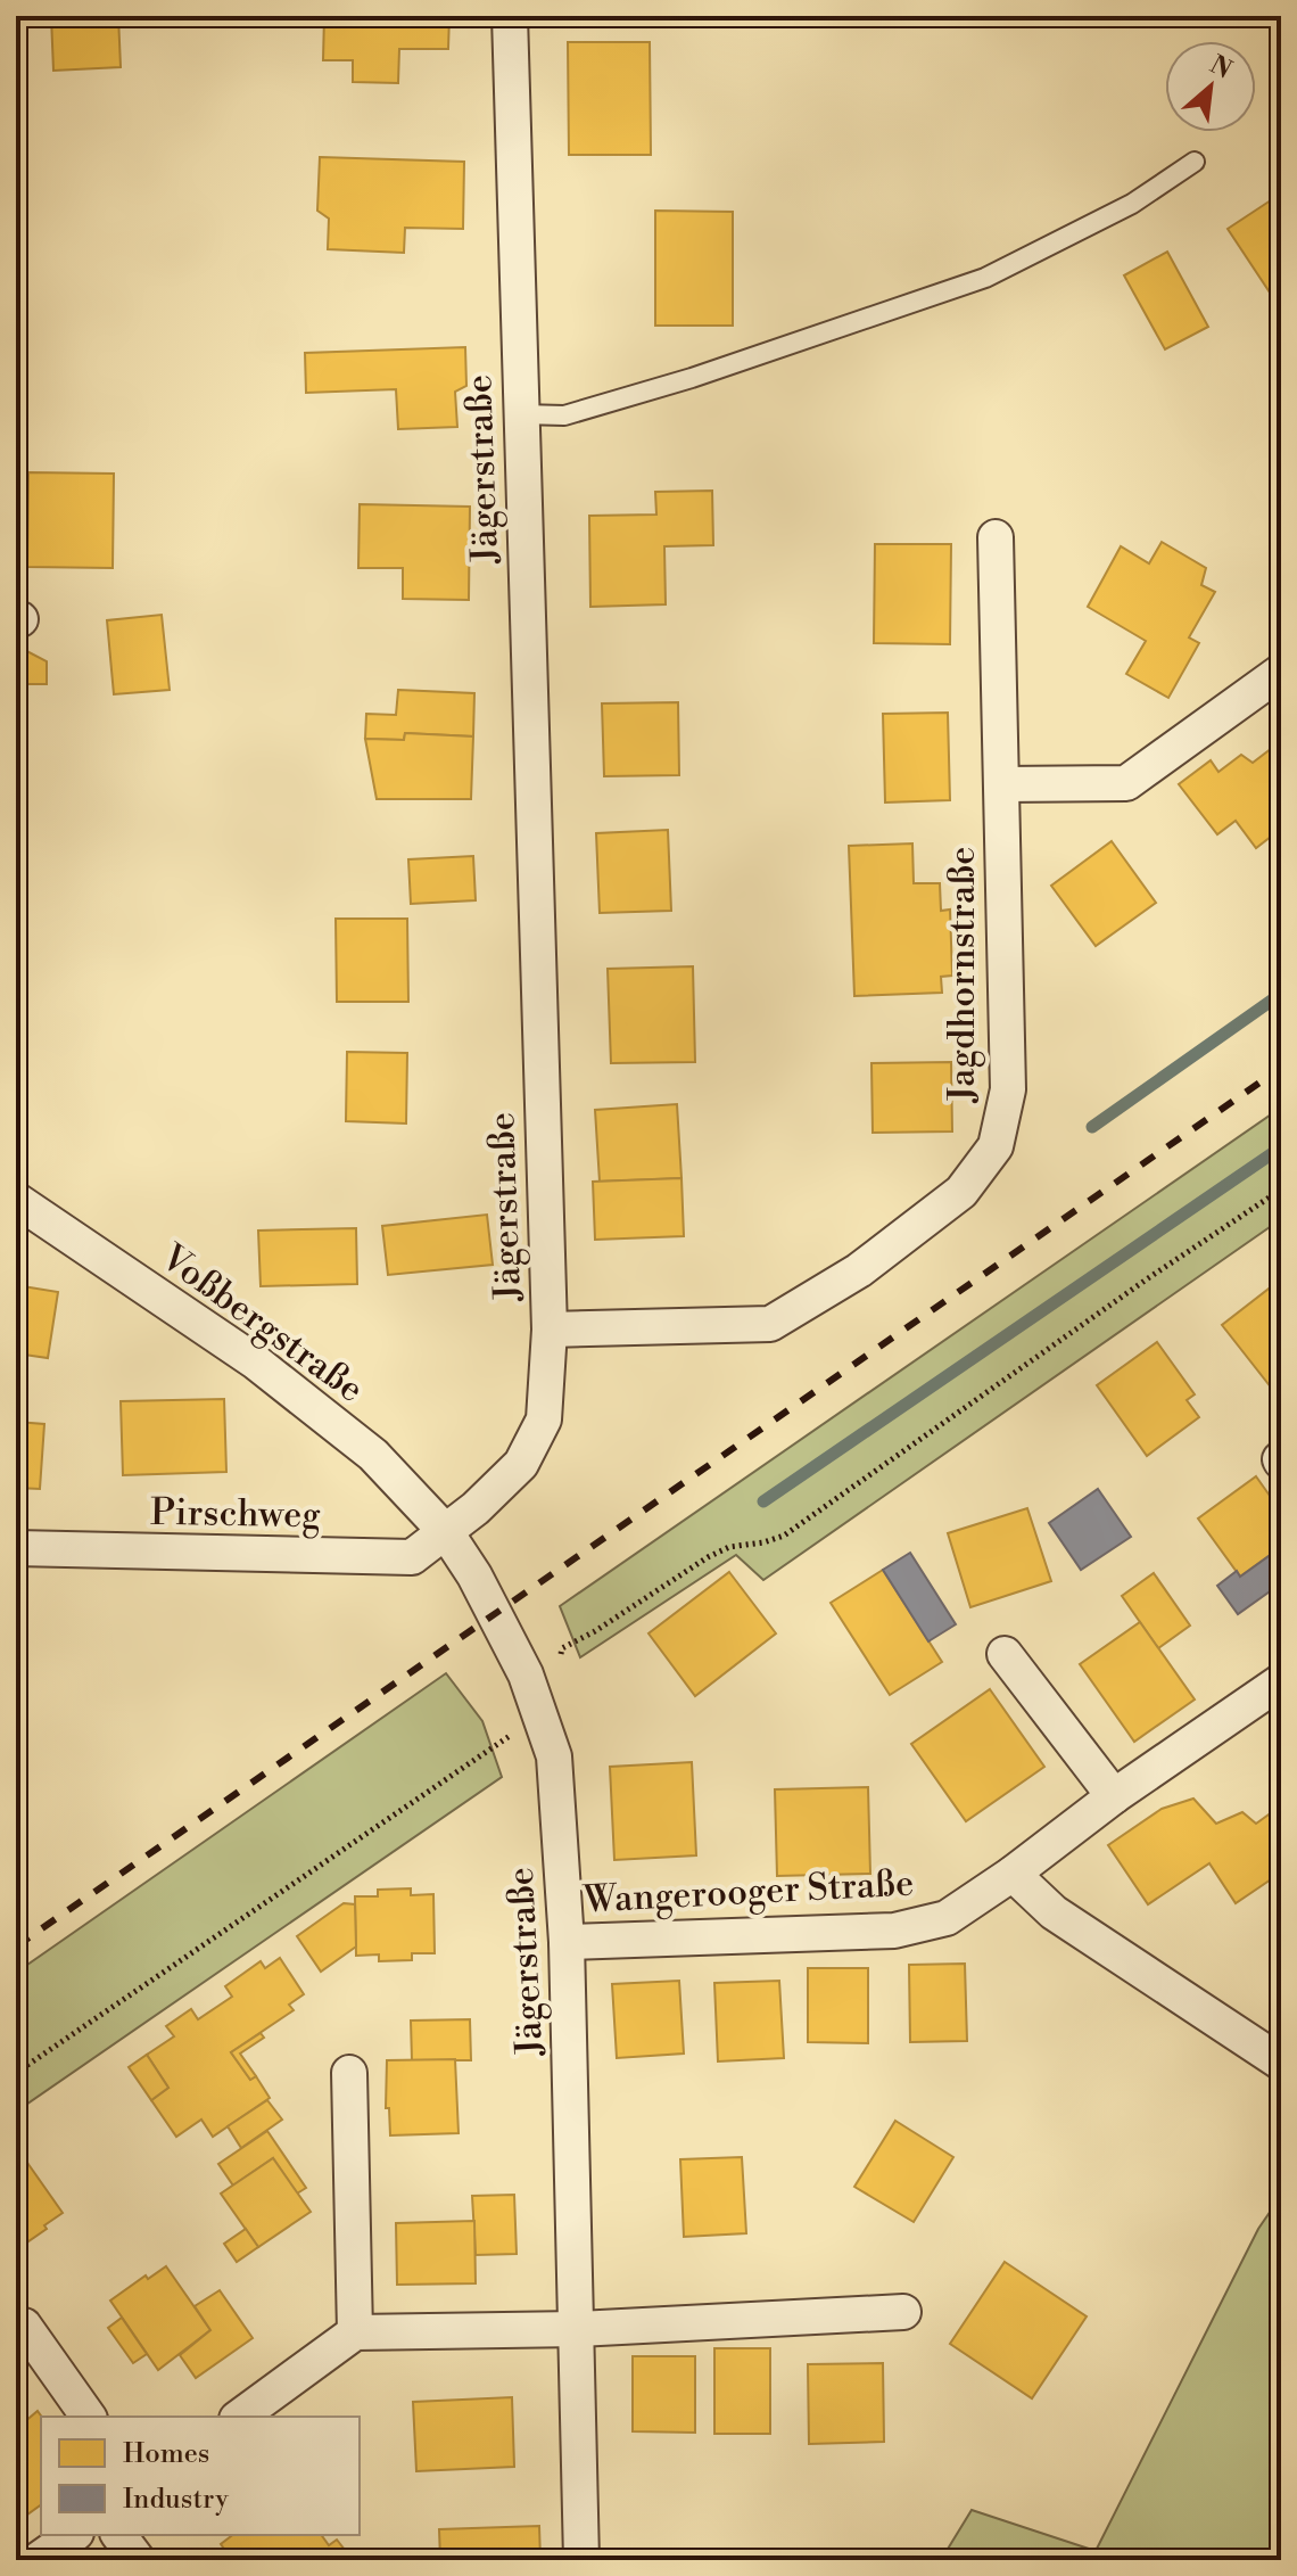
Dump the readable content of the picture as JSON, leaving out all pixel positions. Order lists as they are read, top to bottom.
{
  "streets": {
    "street": [
      "Jägerstraße",
      "Jagdhornstraße",
      "Voßbergstraße",
      "Pirschweg",
      "Wangerooger Straße"
    ]
  },
  "crossings": [
    ["Jägerstraße", "Jagdhornstraße"],
    ["Jägerstraße", "Voßbergstraße"],
    ["Jägerstraße", "Pirschweg"],
    ["Jägerstraße", "Wangerooger Straße"],
    ["Voßbergstraße", "Pirschweg"]
  ],
  "legend": ["Homes", "Industry"],
  "north": "top right"
}
